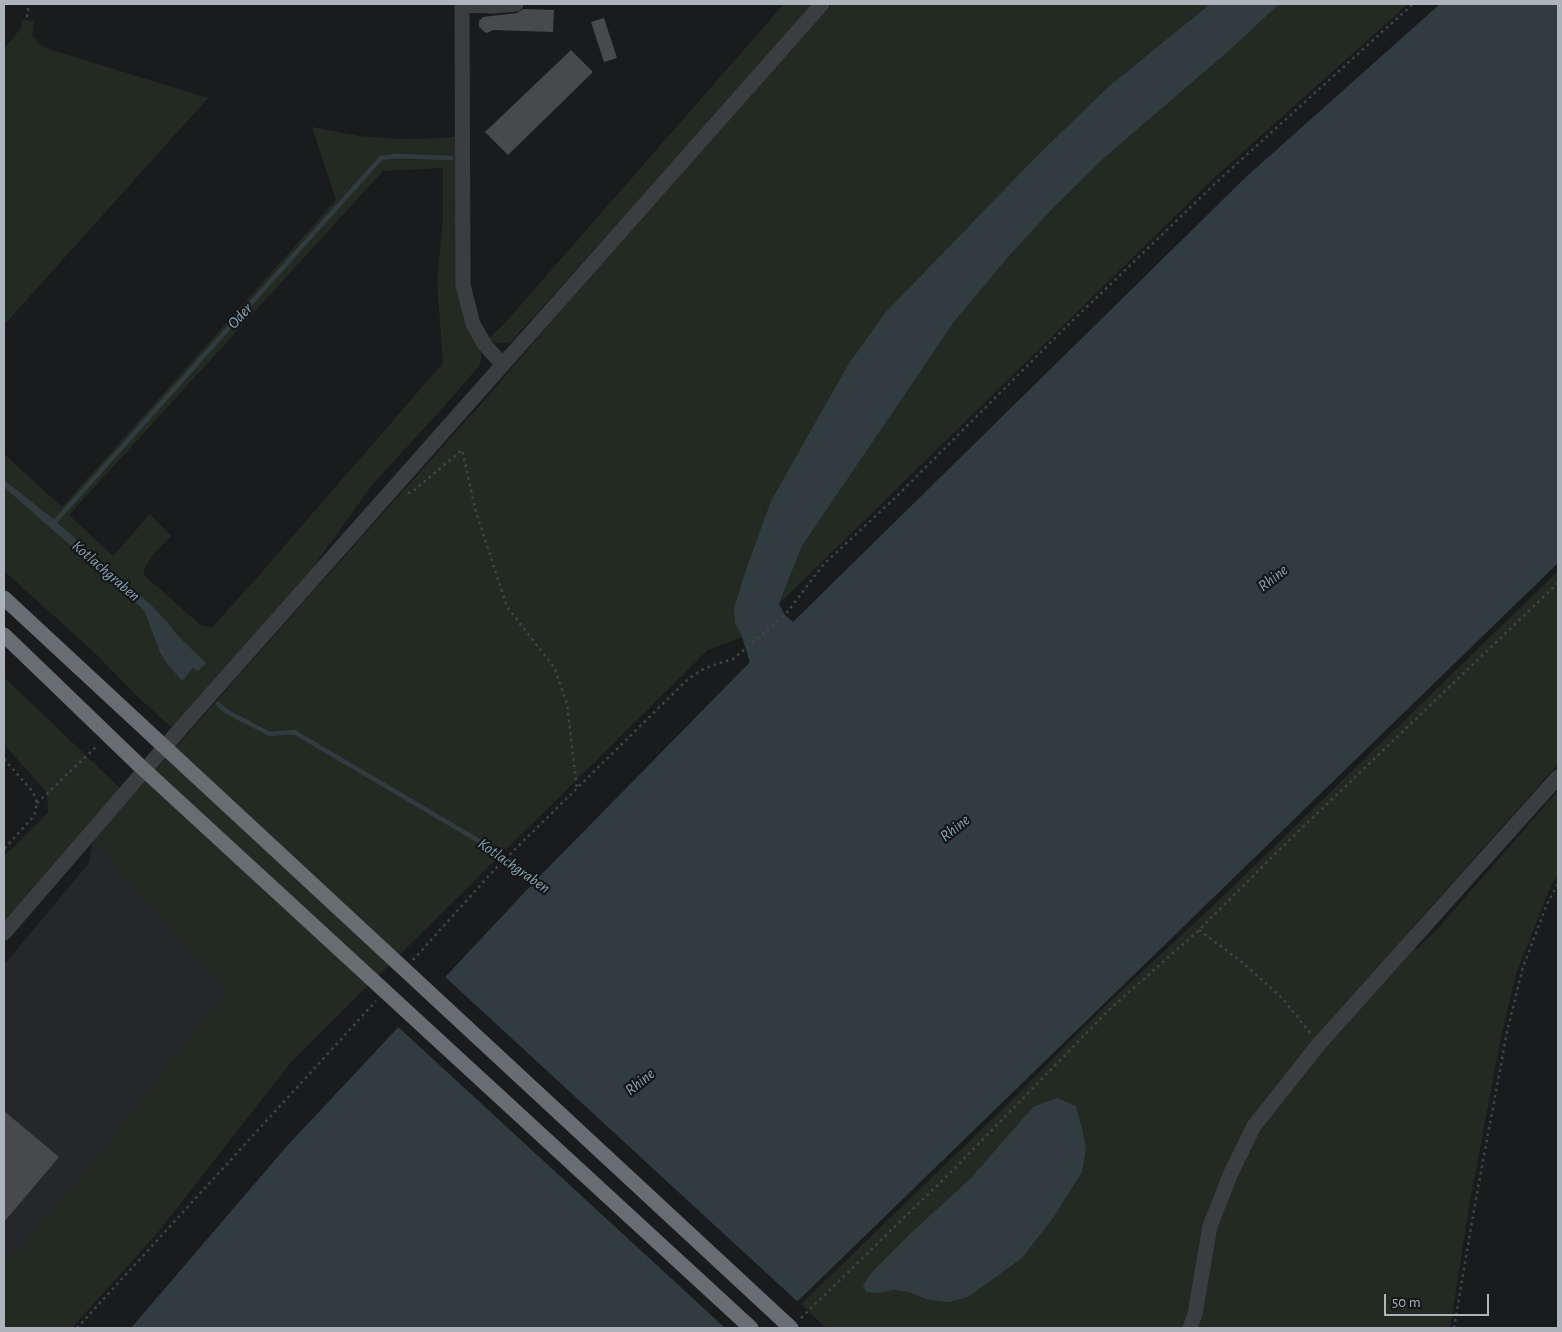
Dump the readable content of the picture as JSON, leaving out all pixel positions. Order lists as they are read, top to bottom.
{
  "water": ["Oder", "Kotlachgraben", "Rhine"],
  "scale_bar": "50 m"
}
